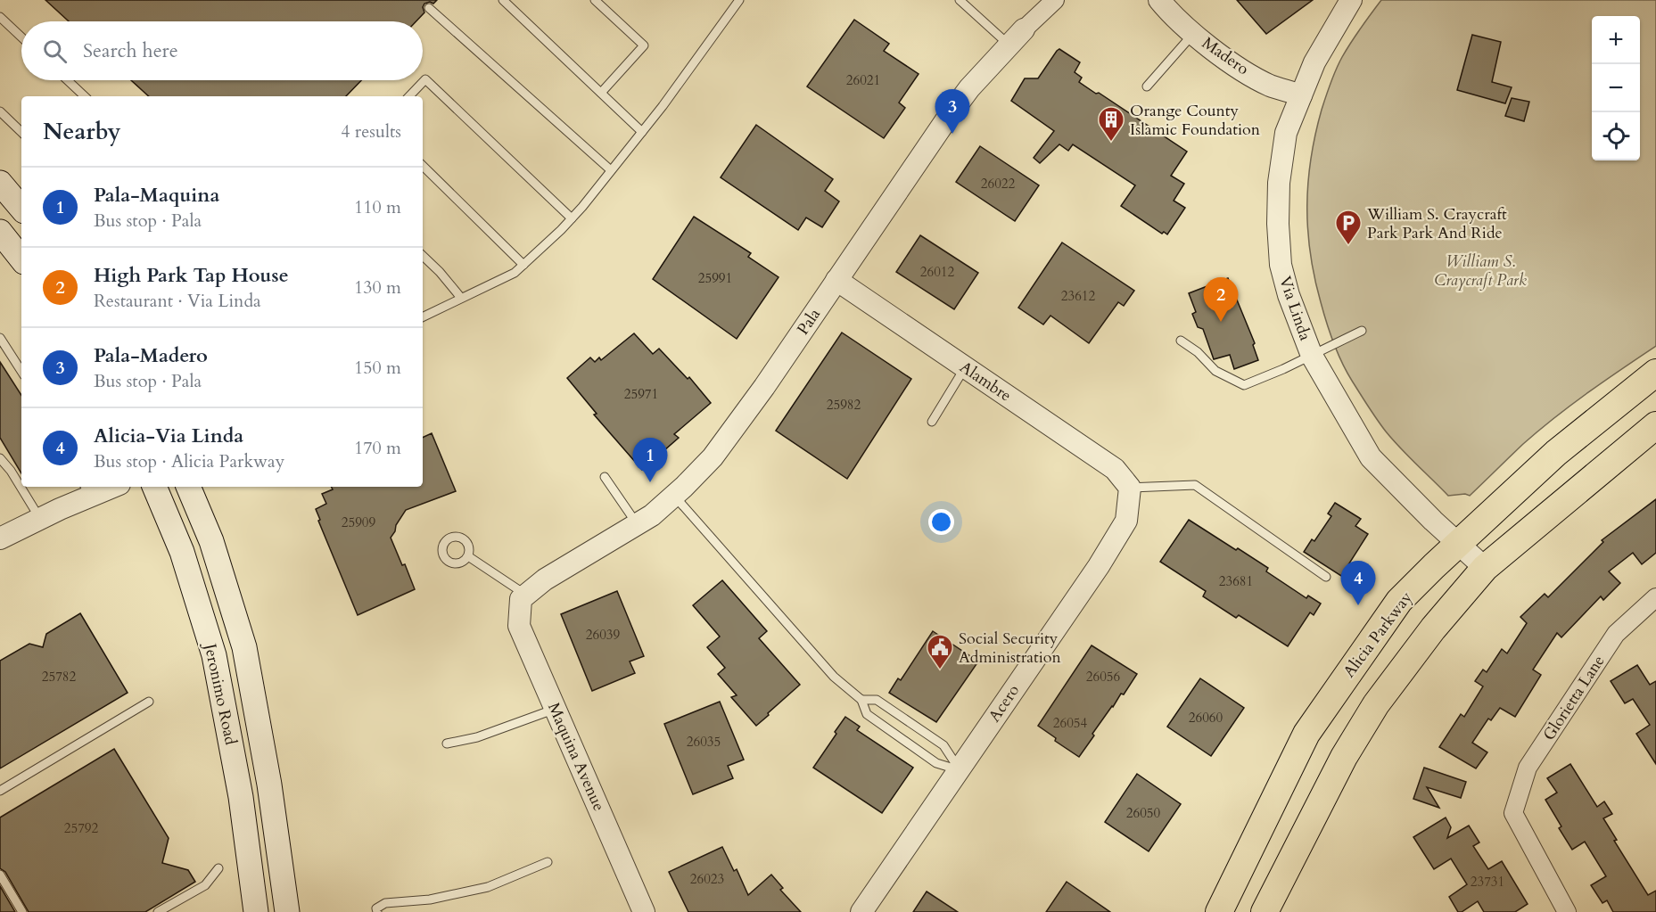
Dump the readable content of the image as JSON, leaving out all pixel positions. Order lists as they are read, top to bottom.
{
  "streets": {
    "main road": ["Alicia Parkway", "Jeronimo Road"],
    "street": [
      "Madero",
      "Via Linda",
      "Pala",
      "Alambre",
      "Glorietta Lane",
      "Acero",
      "Maquina Avenue"
    ]
  },
  "crossings": [
    ["Madero", "Via Linda"],
    ["Via Linda", "Alicia Parkway"],
    ["Pala", "Alambre"],
    ["Pala", "Maquina Avenue"],
    ["Alambre", "Acero"]
  ],
  "parks": ["William S. Craycraft Park"],
  "places": {
    "building": ["Orange County Islamic Foundation"],
    "parking": ["William S. Craycraft Park Park And Ride"],
    "public building": ["Social Security Administration"]
  },
  "house_numbers": [
    "26021",
    "26022",
    "26012",
    "25991",
    "23612",
    "25971",
    "25982",
    "25909",
    "23681",
    "26039",
    "25782",
    "26056",
    "26060",
    "26054",
    "26035",
    "26050",
    "25792",
    "26023",
    "23731"
  ],
  "page": {
    "map_buttons": ["+", "−"],
    "search": "Search here",
    "pins": [
      "3",
      "2",
      "1",
      "4"
    ],
    "heading": ["Nearby", "4 results"],
    "list": [
      {
        "mark": "1",
        "name": "Pala-Maquina",
        "note": "Bus stop · Pala",
        "value": "110 m"
      },
      {
        "mark": "2",
        "name": "High Park Tap House",
        "note": "Restaurant · Via Linda",
        "value": "130 m"
      },
      {
        "mark": "3",
        "name": "Pala-Madero",
        "note": "Bus stop · Pala",
        "value": "150 m"
      },
      {
        "mark": "4",
        "name": "Alicia-Via Linda",
        "note": "Bus stop · Alicia Parkway",
        "value": "170 m"
      }
    ]
  }
}
